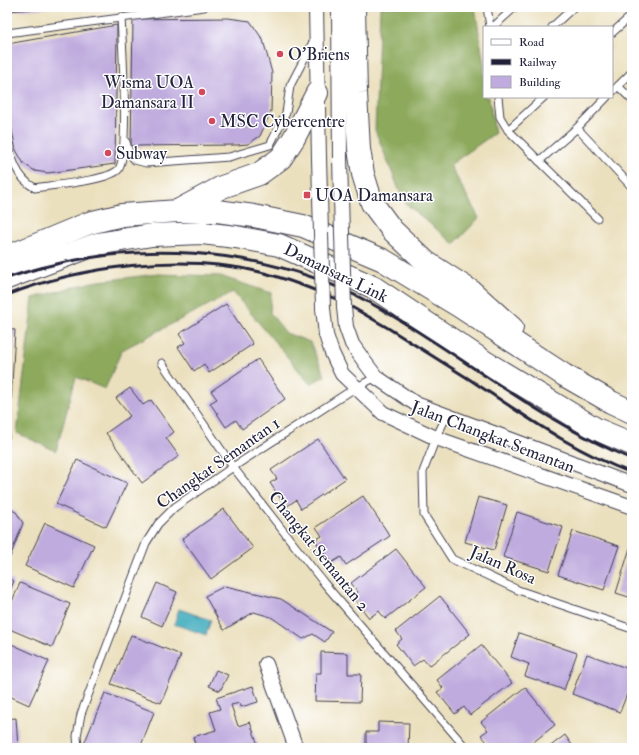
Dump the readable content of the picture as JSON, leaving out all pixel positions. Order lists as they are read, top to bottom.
{
  "streets": {
    "highway": ["Damansara Link"],
    "street": ["Jalan Changkat Semantan"],
    "lane": ["Changkat Semantan 1", "Changkat Semantan 2", "Jalan Rosa"]
  },
  "crossings": [
    ["Jalan Changkat Semantan", "Changkat Semantan 1"],
    ["Jalan Changkat Semantan", "Jalan Rosa"],
    ["Changkat Semantan 1", "Changkat Semantan 2"]
  ],
  "places": {
    "other": [
      "O'Briens",
      "Wisma UOA Damansara II",
      "MSC Cybercentre",
      "Subway"
    ],
    "transit": ["UOA Damansara"]
  },
  "legend": ["Road", "Railway", "Building"]
}
